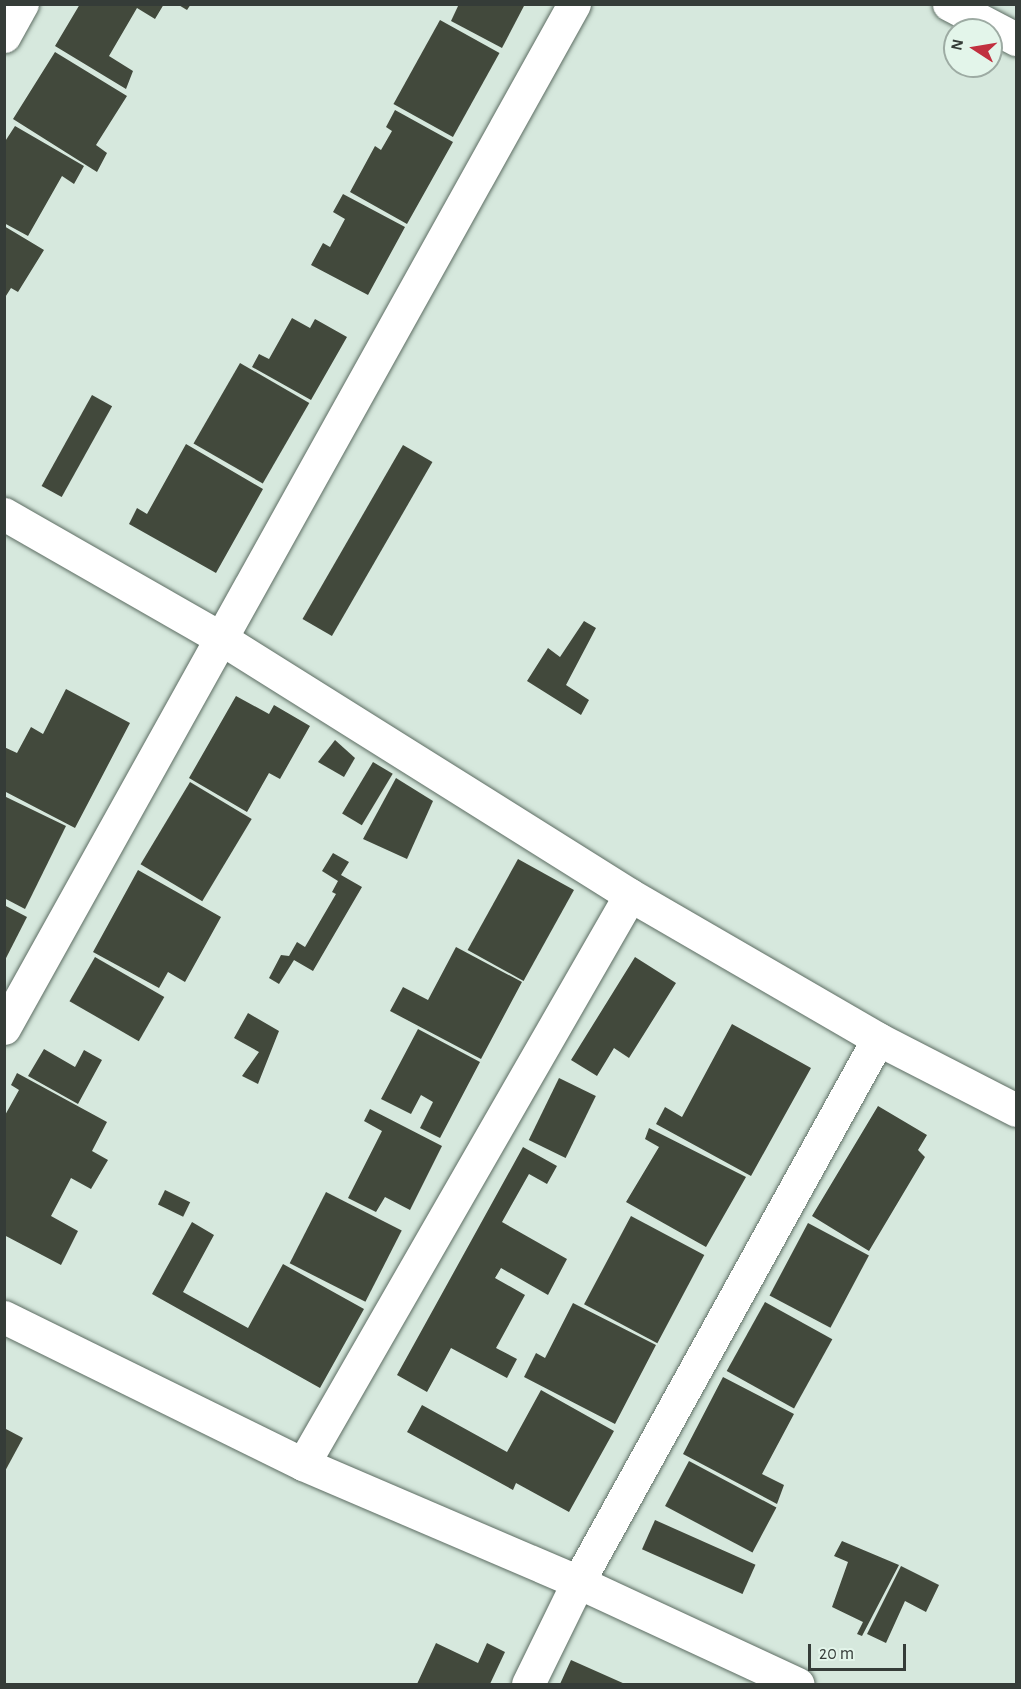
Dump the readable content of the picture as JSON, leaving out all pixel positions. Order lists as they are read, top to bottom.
{
  "scale_bar": "20 m",
  "north": "left"
}
